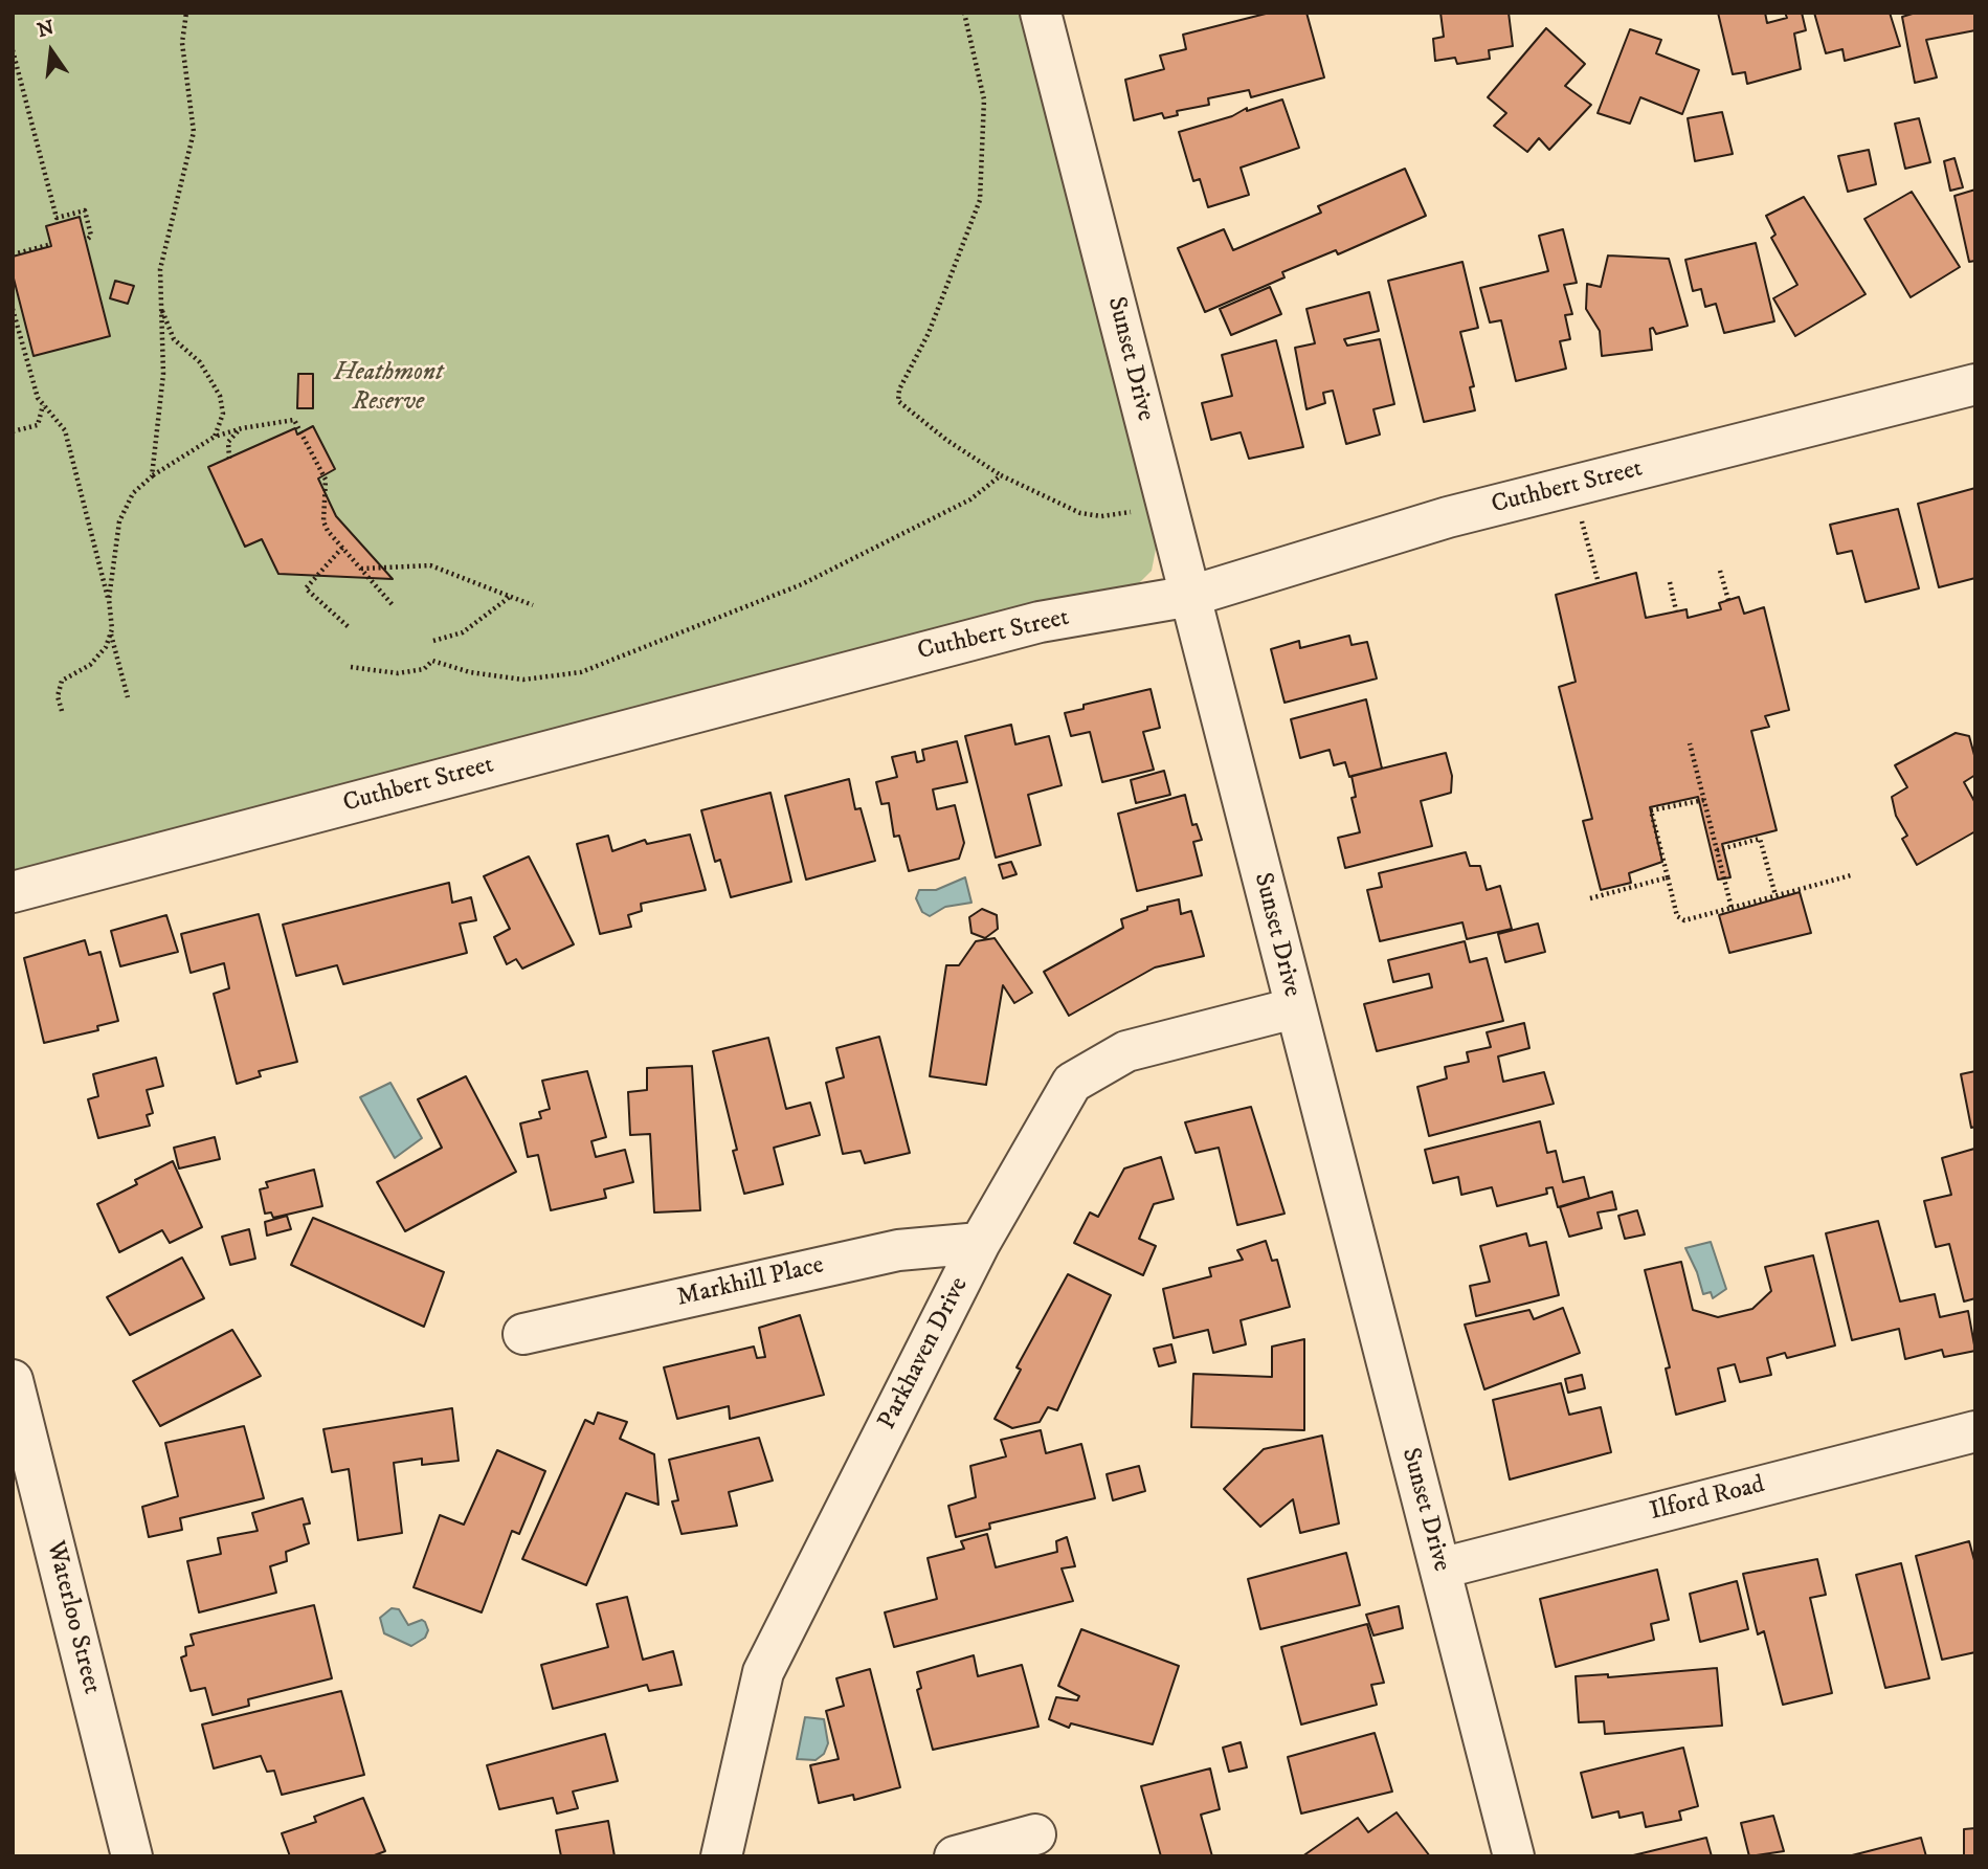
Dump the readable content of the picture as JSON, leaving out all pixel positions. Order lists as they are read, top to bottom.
{
  "streets": {
    "street": [
      "Sunset Drive",
      "Cuthbert Street",
      "Markhill Place",
      "Parkhaven Drive",
      "Ilford Road",
      "Waterloo Street"
    ]
  },
  "crossings": [
    ["Sunset Drive", "Cuthbert Street"],
    ["Sunset Drive", "Parkhaven Drive"],
    ["Sunset Drive", "Ilford Road"],
    ["Markhill Place", "Parkhaven Drive"]
  ],
  "parks": ["Heathmont Reserve"],
  "north": "top"
}
